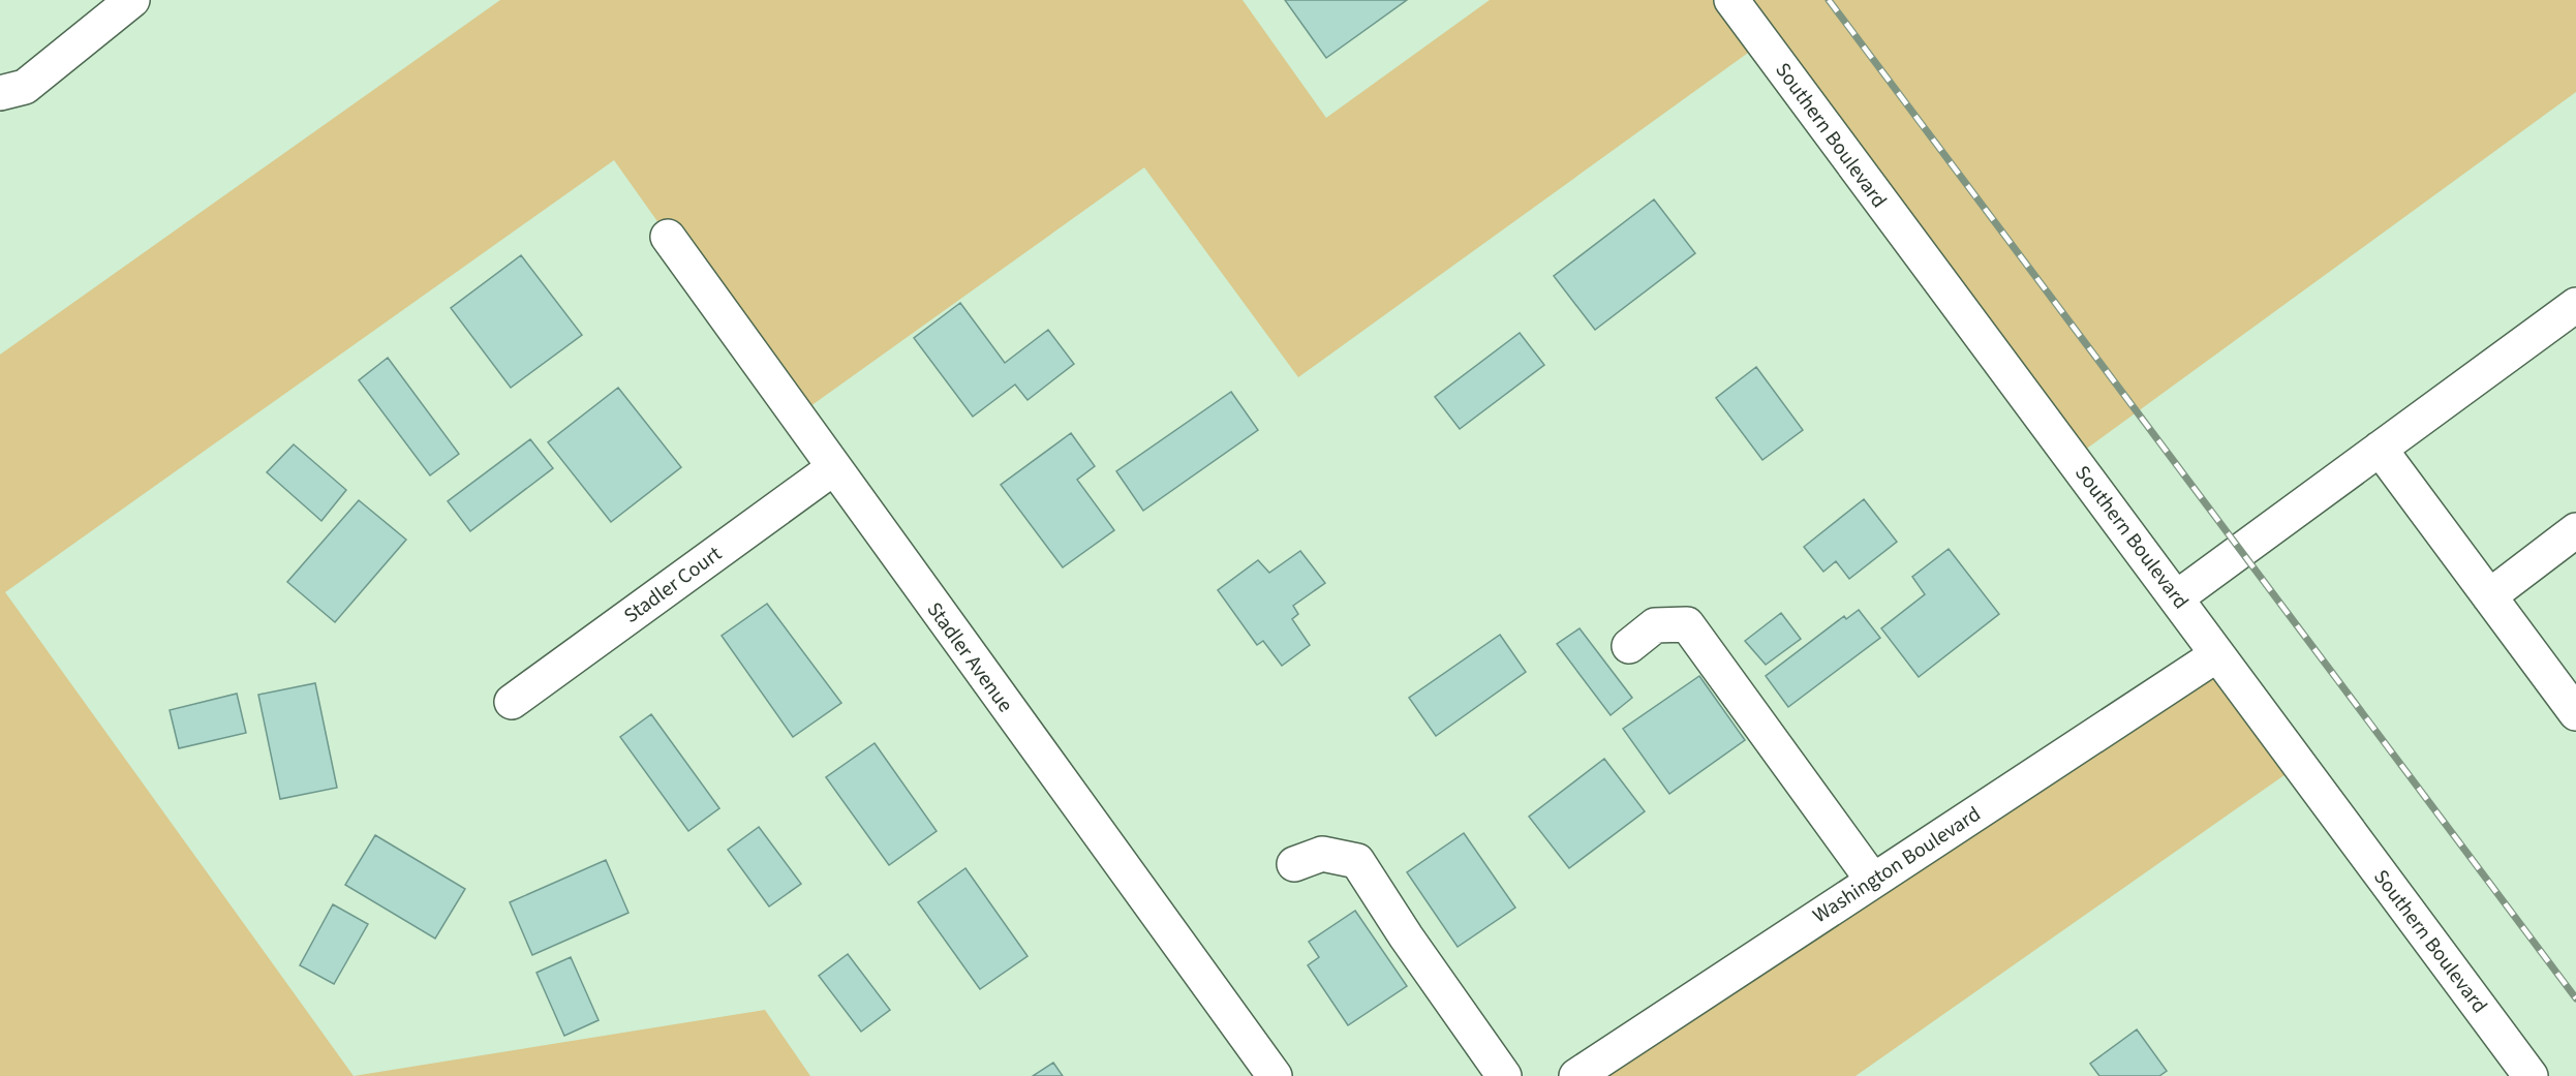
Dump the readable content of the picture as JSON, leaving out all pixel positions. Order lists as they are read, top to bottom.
{
  "streets": {
    "street": [
      "Southern Boulevard",
      "Stadler Court",
      "Stadler Avenue",
      "Washington Boulevard"
    ]
  },
  "crossings": [
    ["Southern Boulevard", "Washington Boulevard"],
    ["Stadler Court", "Stadler Avenue"]
  ]
}
